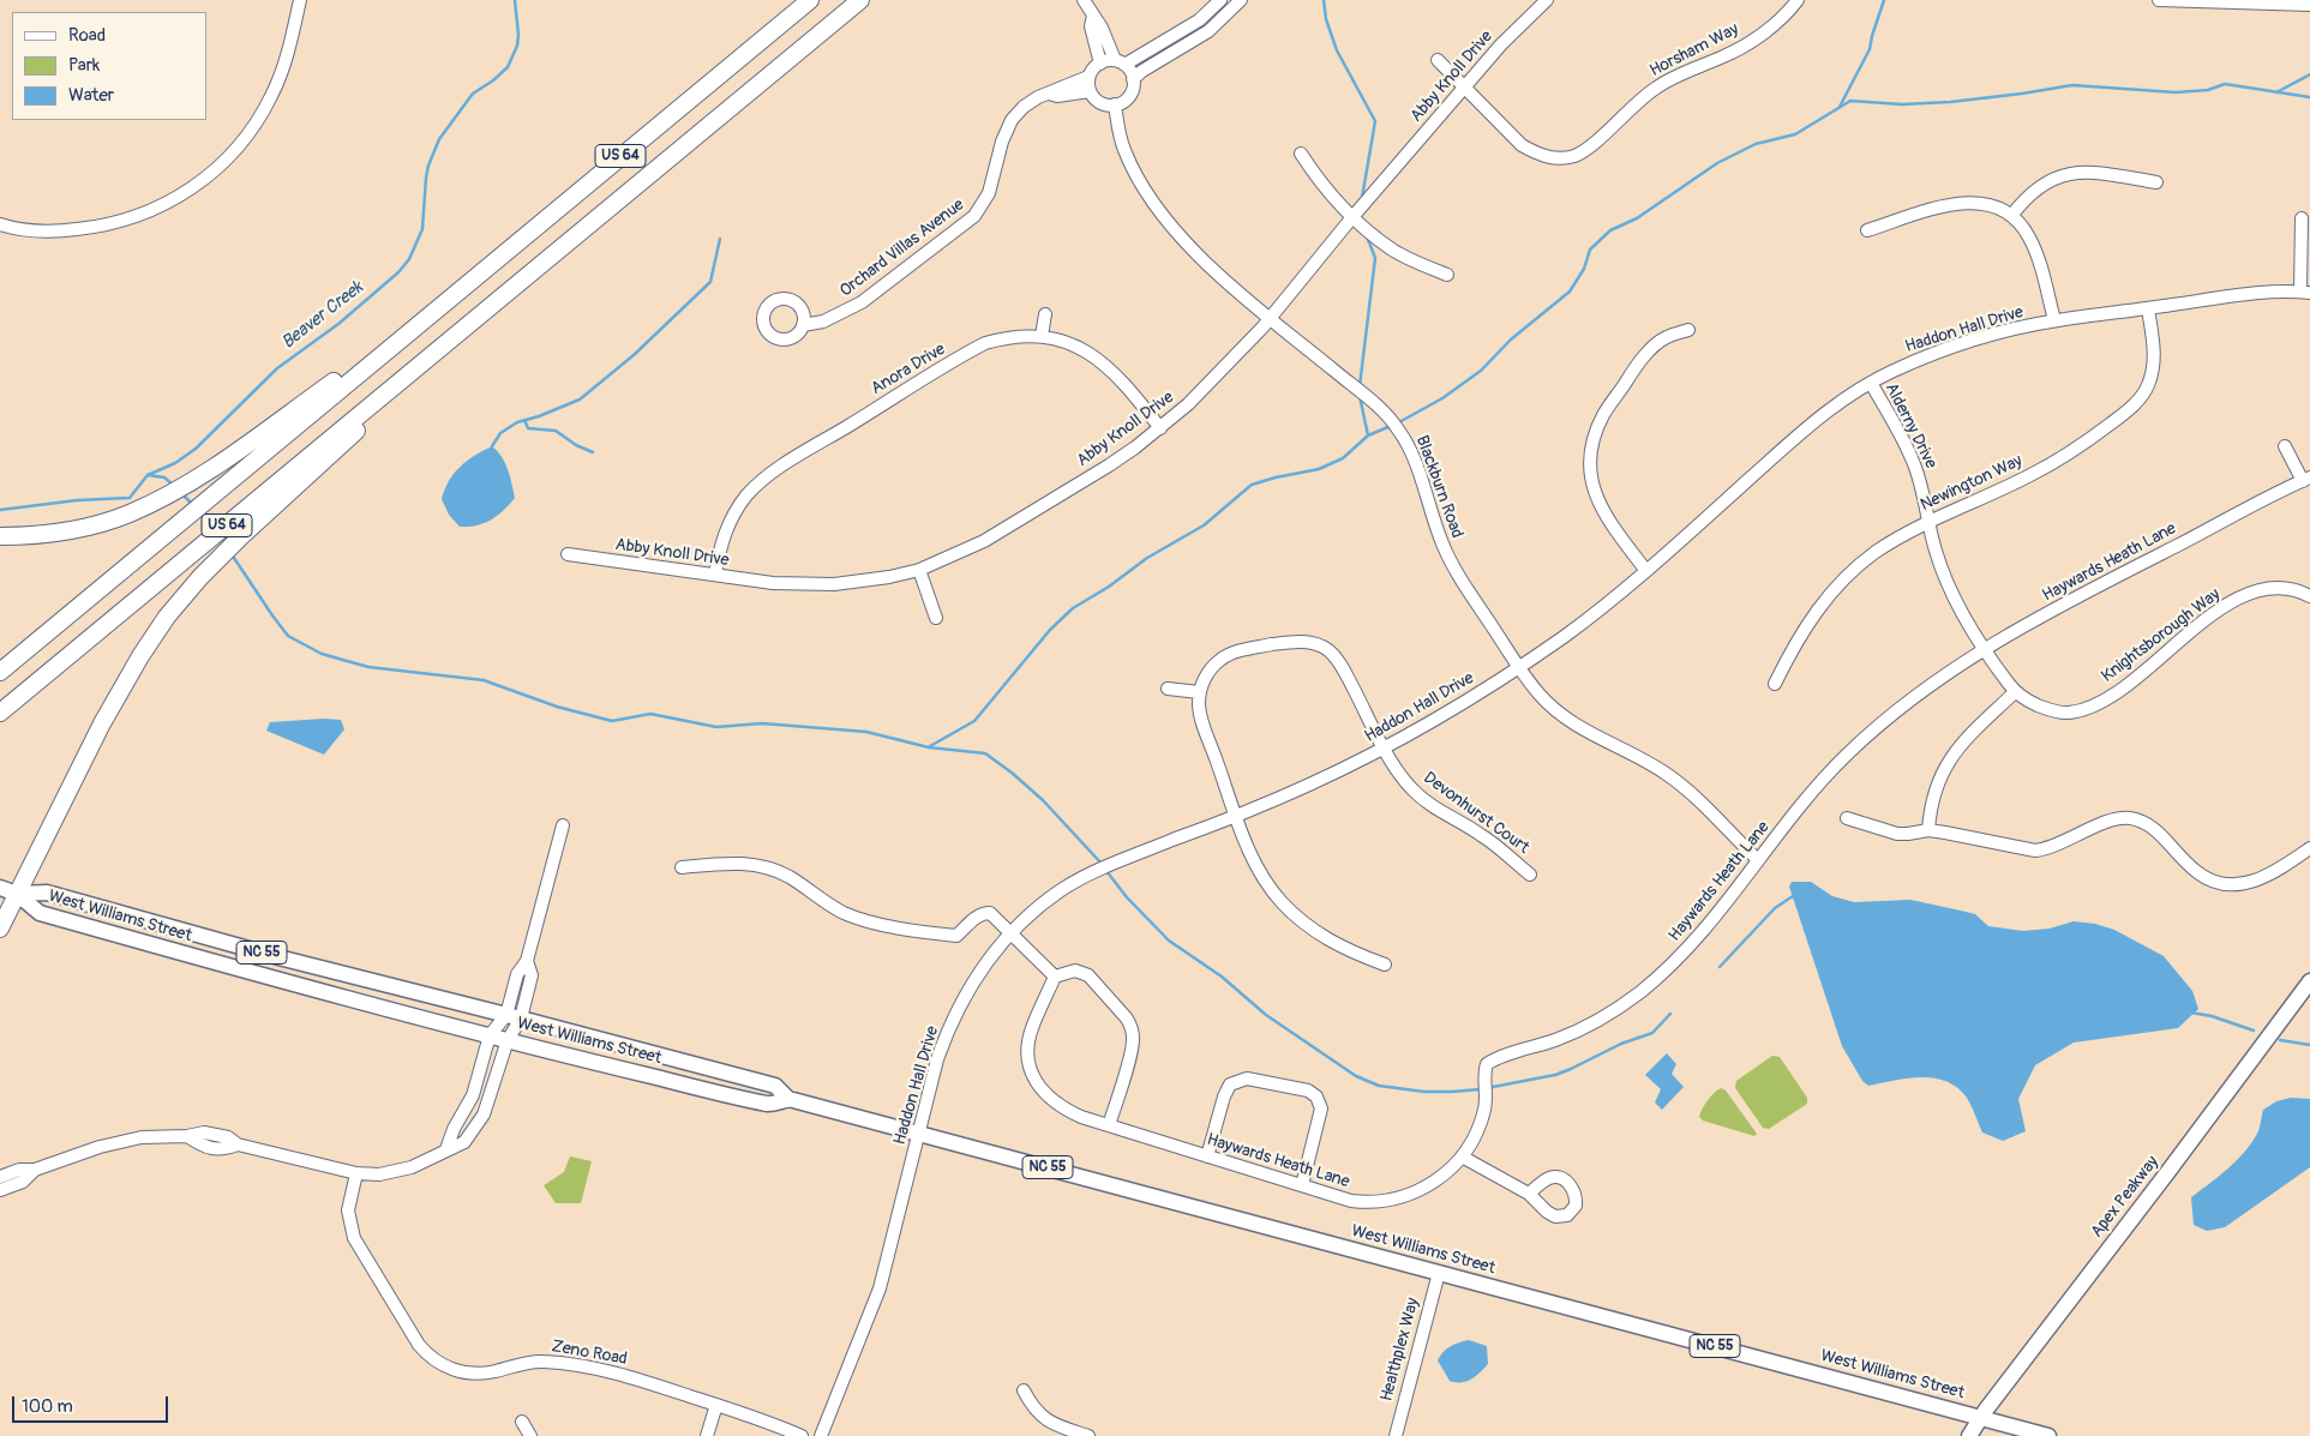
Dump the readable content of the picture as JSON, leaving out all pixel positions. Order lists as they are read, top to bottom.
{
  "streets": {
    "highway": ["US 64"],
    "main road": ["West Williams Street", "NC 55", "Apex Peakway"],
    "street": [
      "Horsham Way",
      "Abby Knoll Drive",
      "Orchard Villas Avenue",
      "Haddon Hall Drive",
      "Anora Drive",
      "Alderny Drive",
      "Newington Way",
      "Blackburn Road",
      "Haywards Heath Lane",
      "Knightsborough Way",
      "Devonhurst Court",
      "Healthplex Way",
      "Zeno Road"
    ]
  },
  "crossings": [
    ["Horsham Way", "Abby Knoll Drive"],
    ["Abby Knoll Drive", "Anora Drive"],
    ["Abby Knoll Drive", "Blackburn Road"],
    ["Orchard Villas Avenue", "Blackburn Road"],
    ["Haddon Hall Drive", "Alderny Drive"],
    ["Haddon Hall Drive", "Newington Way"],
    ["Haddon Hall Drive", "Blackburn Road"],
    ["Haddon Hall Drive", "Devonhurst Court"],
    ["Haddon Hall Drive", "West Williams Street"],
    ["Alderny Drive", "Newington Way"],
    ["Alderny Drive", "Haywards Heath Lane"],
    ["Alderny Drive", "Knightsborough Way"],
    ["Blackburn Road", "Haywards Heath Lane"],
    ["Haywards Heath Lane", "Knightsborough Way"],
    ["West Williams Street", "NC 55"],
    ["West Williams Street", "Apex Peakway"],
    ["West Williams Street", "Healthplex Way"]
  ],
  "water": ["Beaver Creek"],
  "legend": ["Road", "Park", "Water"],
  "scale_bar": "100 m"
}
